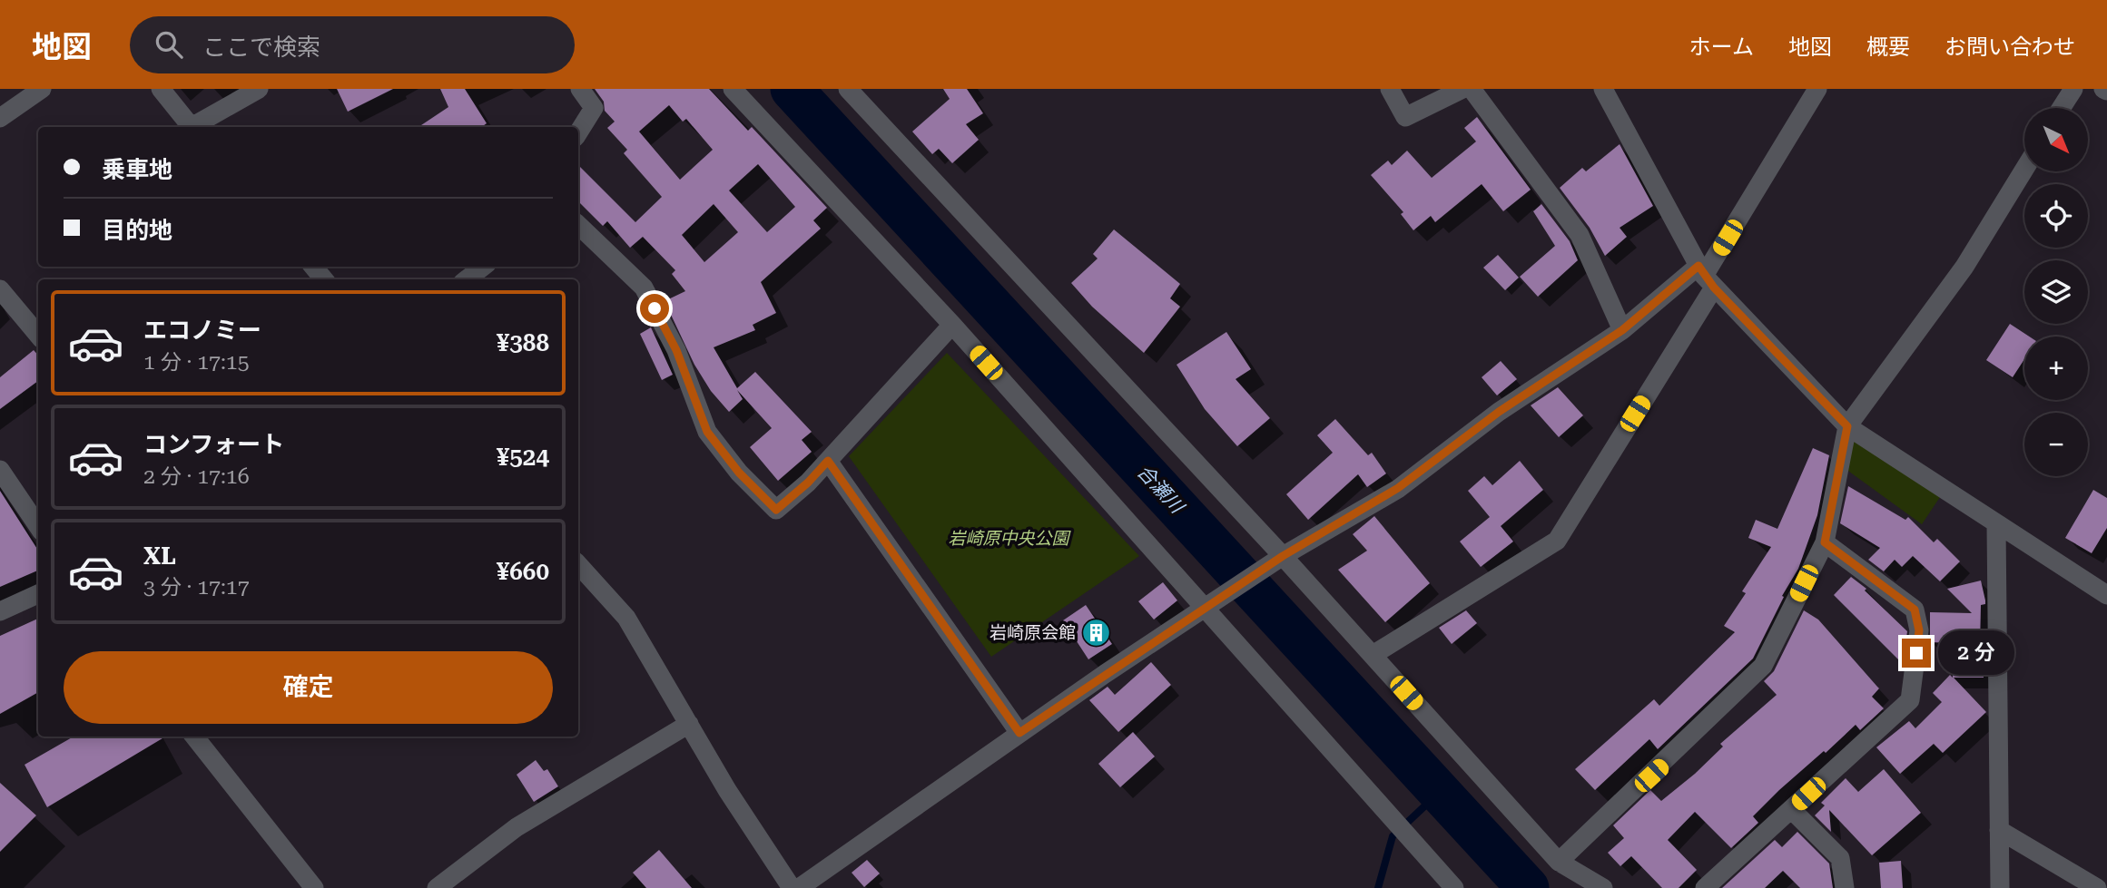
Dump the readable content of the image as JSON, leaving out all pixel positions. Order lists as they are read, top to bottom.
{
  "water": ["合瀬川"],
  "parks": ["岩崎原中央公園"],
  "places": {
    "building": ["岩崎原会館"]
  },
  "north": "bottom right",
  "page": {
    "header": "地図",
    "search": "ここで検索",
    "nav": [
      "ホーム",
      "地図",
      "概要",
      "お問い合わせ"
    ],
    "map_buttons": ["+", "−"],
    "banner": ["乗車地", "目的地"],
    "list": [
      {
        "name": "エコノミー",
        "note": "1 分 · 17:15",
        "value": "¥388"
      },
      {
        "name": "コンフォート",
        "note": "2 分 · 17:16",
        "value": "¥524"
      },
      {
        "name": "XL",
        "note": "3 分 · 17:17",
        "value": "¥660"
      }
    ],
    "bubble": "2 分",
    "buttons": "確定"
  }
}
